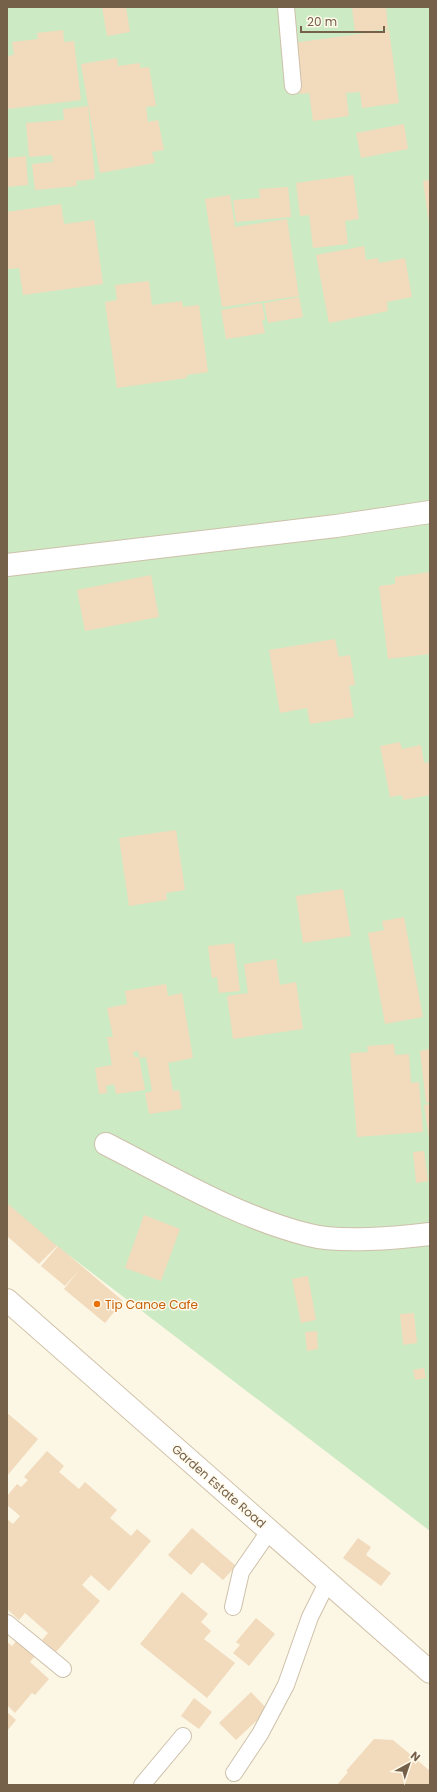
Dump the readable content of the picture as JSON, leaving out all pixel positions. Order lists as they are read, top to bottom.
{
  "streets": {
    "street": ["Garden Estate Road"]
  },
  "places": ["Tip Canoe Cafe"],
  "scale_bar": "20 m",
  "north": "top right"
}
